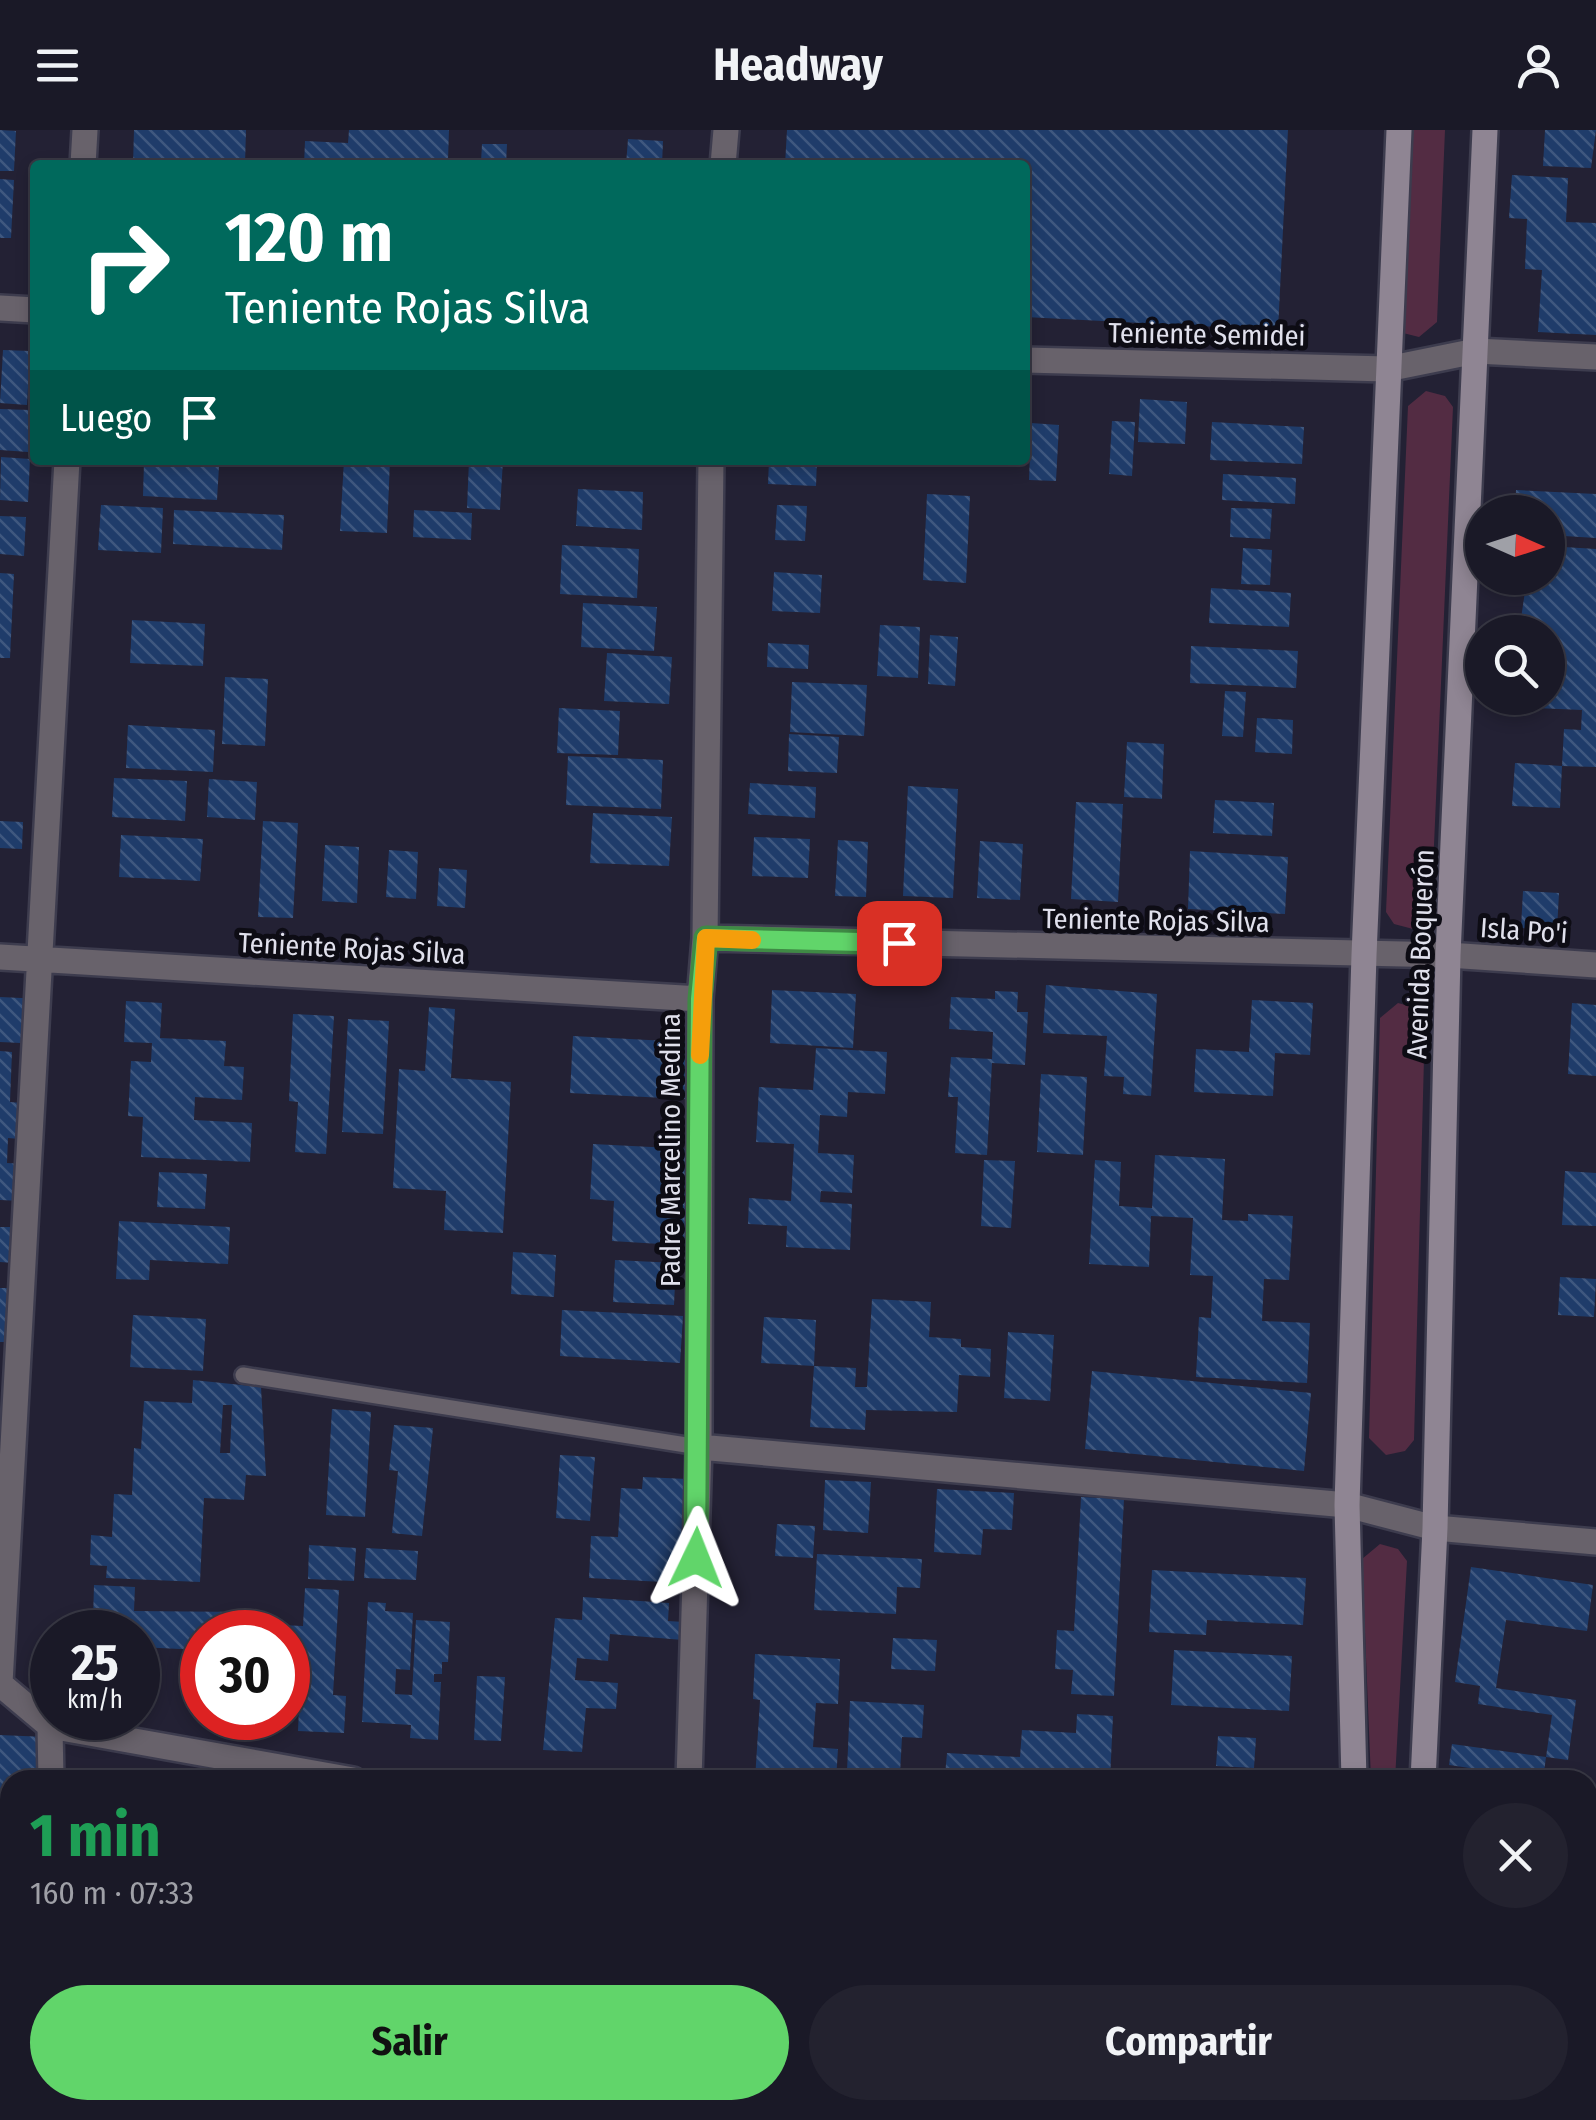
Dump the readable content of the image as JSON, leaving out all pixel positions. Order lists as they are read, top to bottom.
{
  "streets": {
    "street": [
      "Teniente Semidei",
      "Teniente Rojas Silva",
      "Isla Po'i",
      "Avenida Boquerón",
      "Padre Marcelino Medina"
    ]
  },
  "crossings": [
    ["Teniente Semidei", "Avenida Boquerón"],
    ["Teniente Rojas Silva", "Isla Po'i"],
    ["Teniente Rojas Silva", "Avenida Boquerón"],
    ["Teniente Rojas Silva", "Padre Marcelino Medina"],
    ["Isla Po'i", "Avenida Boquerón"]
  ],
  "north": "right",
  "page": {
    "header": "Headway",
    "turn": ["120 m", "Teniente Rojas Silva"],
    "then": "Luego",
    "speed": "25 km/h",
    "limit": "30",
    "heading": ["1 min", "160 m · 07:33"],
    "buttons": ["Salir", "Compartir"]
  }
}
